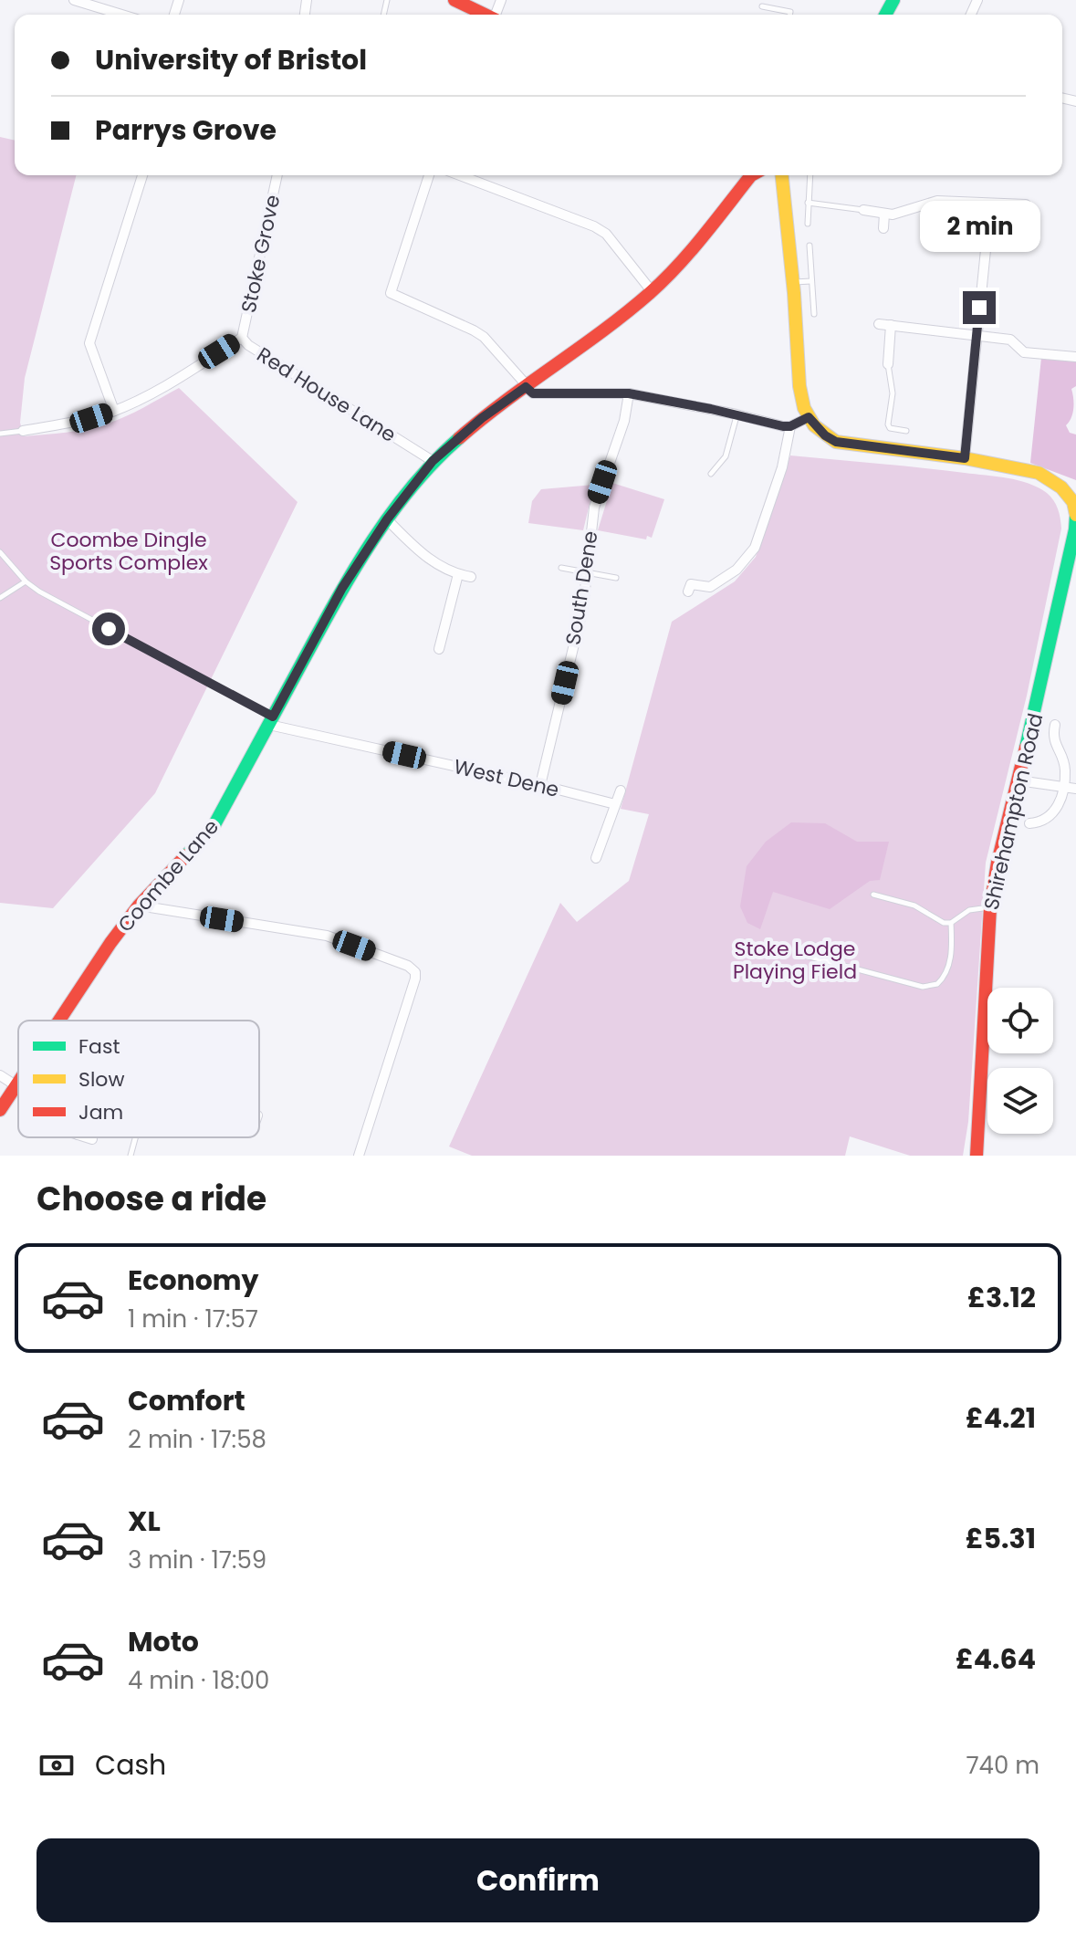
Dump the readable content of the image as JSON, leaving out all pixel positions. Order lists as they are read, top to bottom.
{
  "streets": {
    "street": [
      "Stoke Grove",
      "Red House Lane",
      "South Dene",
      "West Dene",
      "Shirehampton Road",
      "Coombe Lane"
    ]
  },
  "crossings": [
    ["Stoke Grove", "Red House Lane"],
    ["Red House Lane", "Coombe Lane"],
    ["South Dene", "West Dene"],
    ["West Dene", "Coombe Lane"]
  ],
  "parks": ["Coombe Dingle Sports Complex", "Stoke Lodge Playing Field"],
  "legend": ["Fast", "Slow", "Jam"],
  "page": {
    "banner": ["University of Bristol", "Parrys Grove"],
    "bubble": "2 min",
    "heading": "Choose a ride",
    "list": [
      {
        "name": "Economy",
        "note": "1 min · 17:57",
        "value": "£3.12"
      },
      {
        "name": "Comfort",
        "note": "2 min · 17:58",
        "value": "£4.21"
      },
      {
        "name": "XL",
        "note": "3 min · 17:59",
        "value": "£5.31"
      },
      {
        "name": "Moto",
        "note": "4 min · 18:00",
        "value": "£4.64"
      }
    ],
    "pay": ["Cash", "740 m"],
    "buttons": "Confirm"
  }
}
